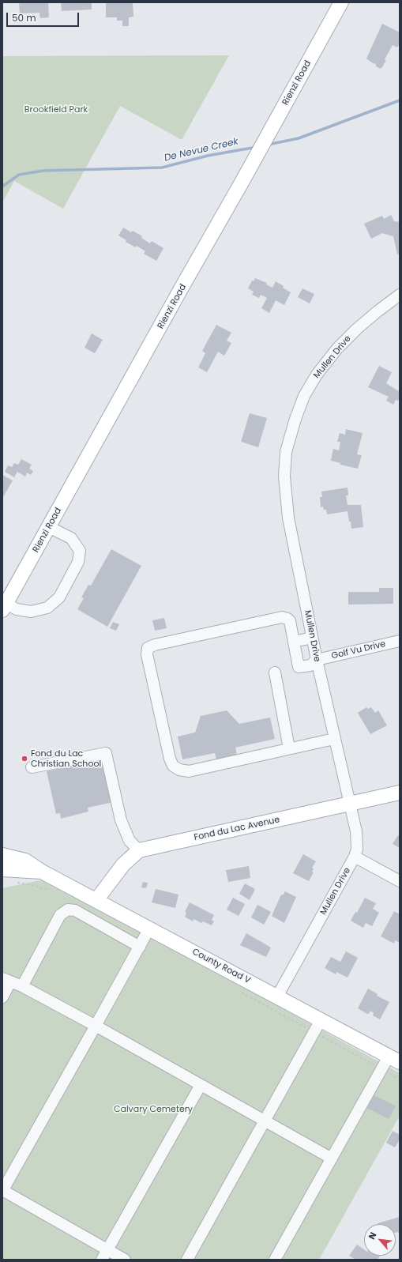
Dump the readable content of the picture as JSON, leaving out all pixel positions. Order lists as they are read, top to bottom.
{
  "streets": {
    "main road": ["Rienzi Road", "Fond du Lac Avenue", "County Road V"],
    "street": ["Mullen Drive", "Golf Vu Drive"]
  },
  "crossings": [
    ["Mullen Drive", "Golf Vu Drive"],
    ["Mullen Drive", "Fond du Lac Avenue"],
    ["Mullen Drive", "County Road V"],
    ["Fond du Lac Avenue", "County Road V"]
  ],
  "water": ["De Nevue Creek"],
  "parks": ["Brookfield Park", "Calvary Cemetery"],
  "places": ["Fond du Lac Christian School"],
  "scale_bar": "50 m",
  "north": "top left"
}
